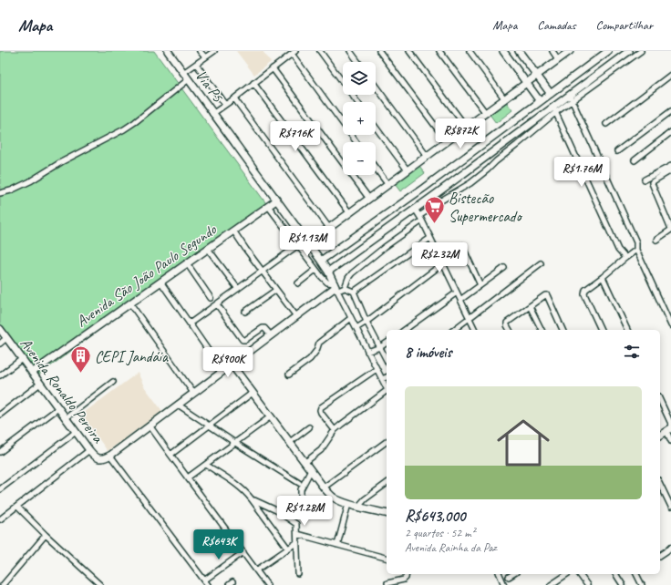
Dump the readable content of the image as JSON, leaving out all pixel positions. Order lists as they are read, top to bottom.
{
  "streets": {
    "street": ["Via P5", "Avenida São João Paulo Segundo", "Avenida Ronaldo Pereira"]
  },
  "crossings": [
    ["Via P5", "Avenida São João Paulo Segundo"],
    ["Avenida São João Paulo Segundo", "Avenida Ronaldo Pereira"]
  ],
  "places": {
    "supermarket": ["Bistecão Supermercado"],
    "building": ["CEPI Jandáia"]
  },
  "page": {
    "header": "Mapa",
    "nav": ["Mapa", "Camadas", "Compartilhar"],
    "map_buttons": ["+", "−"],
    "price": [
      "R$872K",
      "R$716K",
      "R$1.76M",
      "R$1.13M",
      "R$2.32M",
      "R$900K",
      "R$1.28M",
      "R$643K"
    ],
    "heading": "8 imóveis",
    "list": [
      {
        "name": "R$643,000",
        "note": "2 quartos · 52 m² · Avenida Rainha da Paz"
      }
    ]
  }
}
